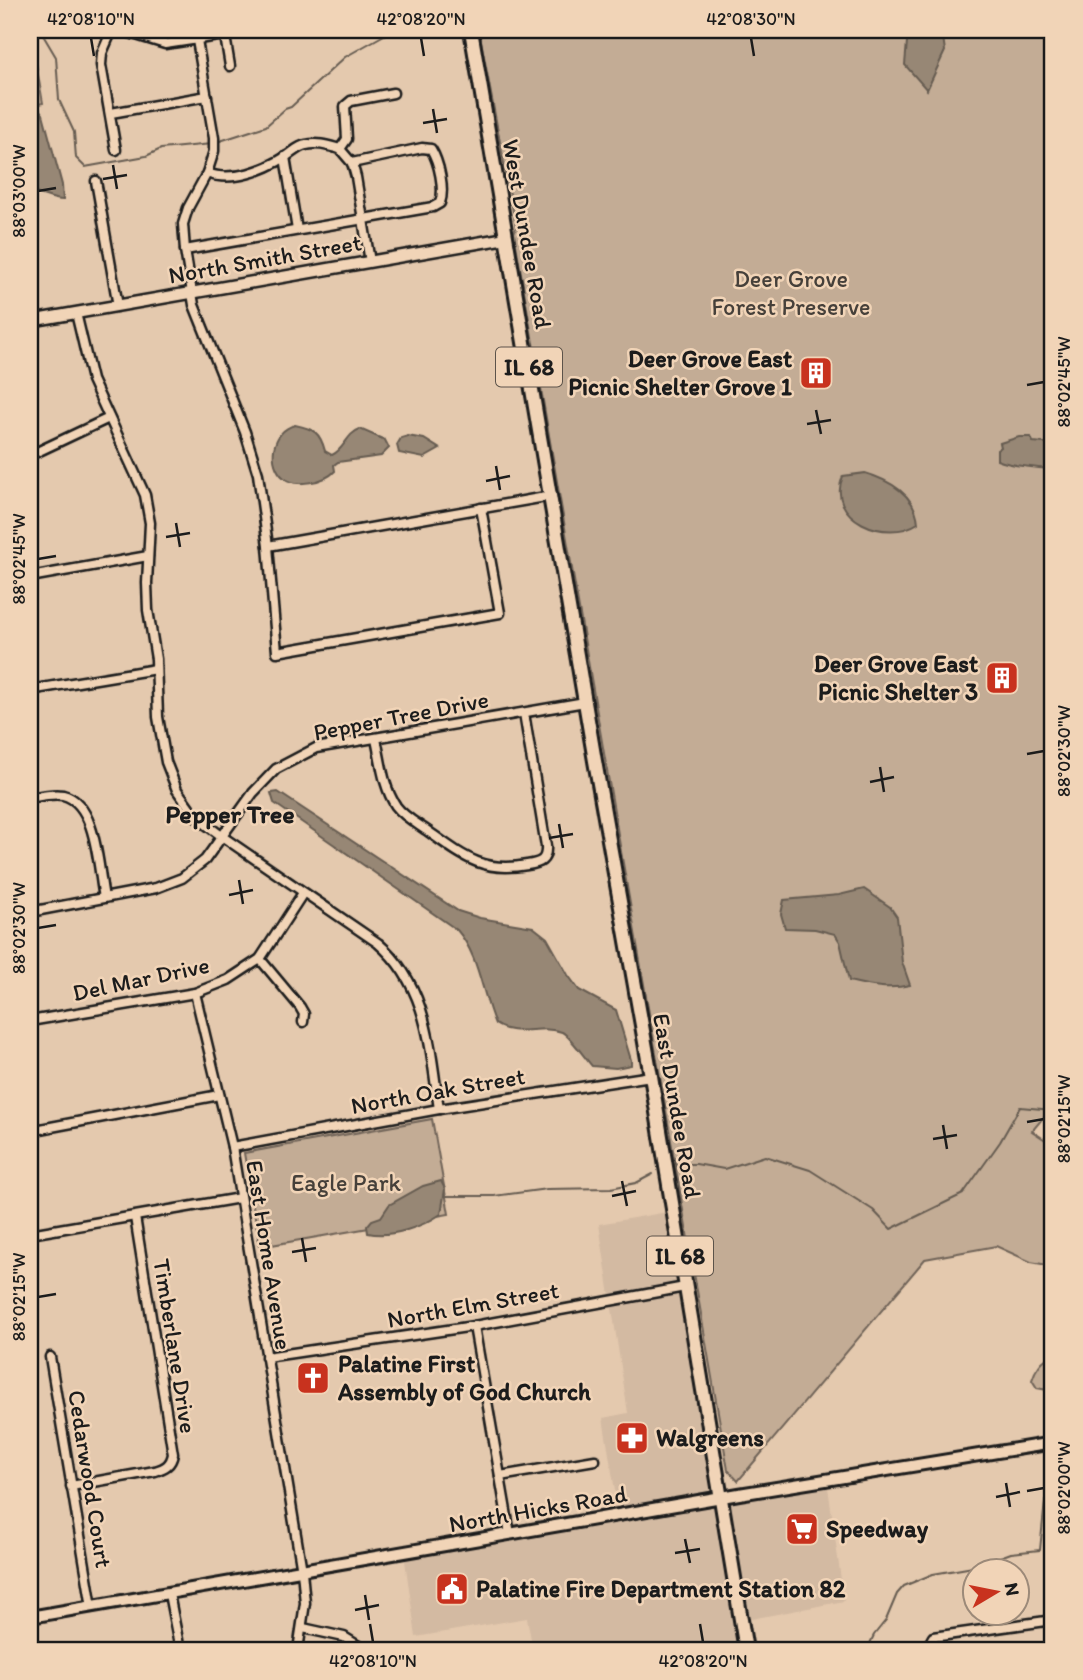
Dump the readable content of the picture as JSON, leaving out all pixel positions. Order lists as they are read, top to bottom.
{
  "streets": {
    "main road": [
      "West Dundee Road",
      "IL 68",
      "East Dundee Road",
      "North Hicks Road"
    ],
    "street": [
      "North Smith Street",
      "Pepper Tree Drive",
      "Del Mar Drive",
      "North Oak Street",
      "East Home Avenue",
      "North Elm Street",
      "Timberlane Drive",
      "Cedarwood Court"
    ]
  },
  "crossings": [
    ["West Dundee Road", "North Smith Street"],
    ["West Dundee Road", "East Dundee Road"],
    ["Pepper Tree Drive", "East Dundee Road"],
    ["Del Mar Drive", "East Home Avenue"],
    ["North Oak Street", "East Dundee Road"],
    ["North Oak Street", "East Home Avenue"],
    ["East Dundee Road", "North Elm Street"],
    ["East Dundee Road", "North Hicks Road"],
    ["East Home Avenue", "North Elm Street"],
    ["East Home Avenue", "North Hicks Road"],
    ["Timberlane Drive", "Cedarwood Court"],
    ["Cedarwood Court", "North Hicks Road"]
  ],
  "districts": ["Pepper Tree"],
  "parks": ["Deer Grove Forest Preserve", "Eagle Park"],
  "places": {
    "building": ["Deer Grove East Picnic Shelter Grove 1", "Deer Grove East Picnic Shelter 3"],
    "church": ["Palatine First Assembly of God Church"],
    "pharmacy": ["Walgreens"],
    "supermarket": ["Speedway"],
    "public building": ["Palatine Fire Department Station 82"]
  },
  "north": "right",
  "coordinates": [
    "42°08'10\"N",
    "42°08'20\"N",
    "42°08'30\"N",
    "88°03'00\"W",
    "88°02'45\"W",
    "88°02'30\"W",
    "88°02'15\"W",
    "88°02'00\"W"
  ]
}
